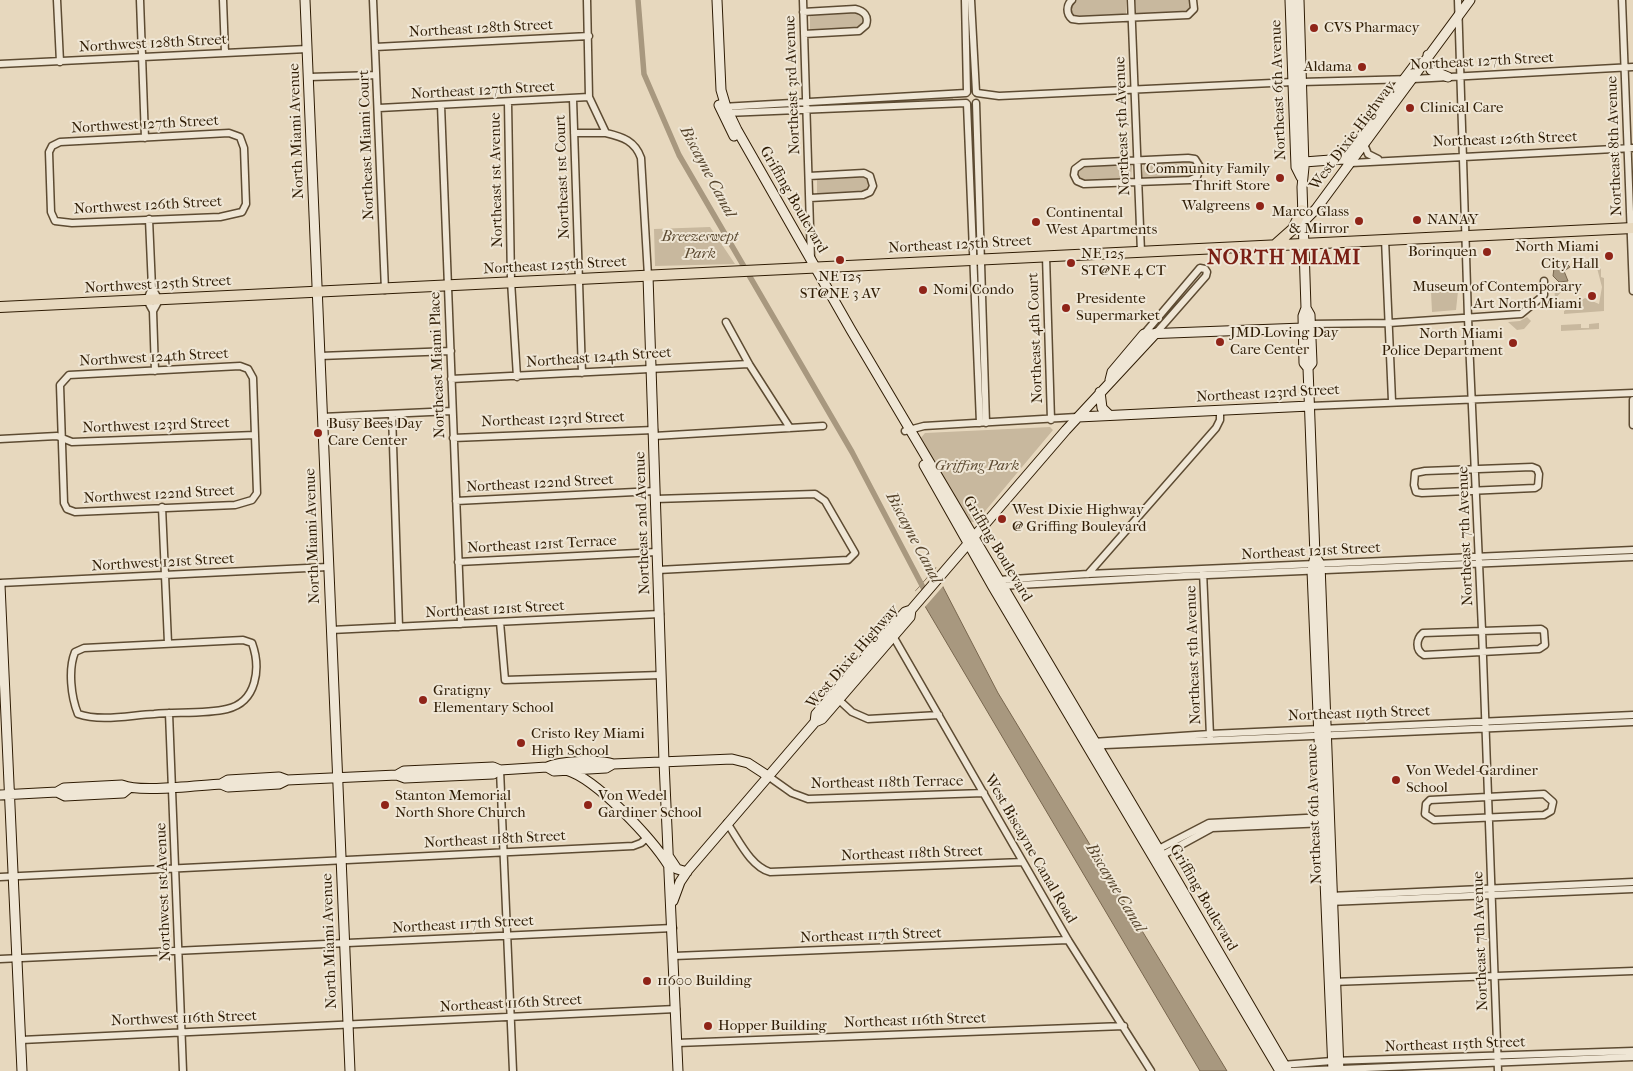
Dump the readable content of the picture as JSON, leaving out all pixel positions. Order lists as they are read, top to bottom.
{
  "streets": {
    "main road": [
      "Northeast 6th Avenue",
      "North Miami Avenue",
      "West Dixie Highway",
      "Northeast 126th Street",
      "Griffing Boulevard",
      "Northeast 125th Street",
      "Northwest 125th Street",
      "Northeast 123rd Street",
      "Northeast 2nd Avenue"
    ],
    "street": [
      "Northeast 128th Street",
      "Northwest 128th Street",
      "Northeast 127th Street",
      "Northeast 3rd Avenue",
      "Northwest 127th Street",
      "Northeast 5th Avenue",
      "Northeast Miami Court",
      "Northeast 8th Avenue",
      "Northeast 1st Court",
      "Northeast 1st Avenue",
      "Northwest 126th Street",
      "Northeast 4th Court",
      "Northwest 124th Street",
      "Northeast 124th Street",
      "Northeast Miami Place",
      "Northwest 123rd Street",
      "Northeast 122nd Street",
      "Northwest 122nd Street",
      "Northeast 7th Avenue",
      "Northeast 121st Terrace",
      "Northeast 121st Street",
      "Northwest 121st Street",
      "Northeast 119th Street",
      "Northeast 118th Terrace",
      "Northeast 118th Street",
      "West Biscayne Canal Road",
      "Northwest 1st Avenue",
      "Northeast 117th Street",
      "Northeast 116th Street",
      "Northwest 116th Street",
      "Northeast 115th Street"
    ]
  },
  "crossings": [
    ["Northeast 128th Street", "Northeast Miami Court"],
    ["Northwest 128th Street", "North Miami Avenue"],
    ["Northeast 127th Street", "Northeast 6th Avenue"],
    ["Northeast 127th Street", "Northeast 5th Avenue"],
    ["Northeast 127th Street", "West Dixie Highway"],
    ["Northeast 127th Street", "Northeast Miami Court"],
    ["Northeast 127th Street", "Northeast 8th Avenue"],
    ["Northeast 127th Street", "Northeast 1st Court"],
    ["Northeast 127th Street", "Northeast 1st Avenue"],
    ["Northeast 127th Street", "Northeast Miami Place"],
    ["Northeast 127th Street", "Northeast 7th Avenue"],
    ["Northeast 3rd Avenue", "Griffing Boulevard"],
    ["Northeast 3rd Avenue", "Northeast 125th Street"],
    ["Northeast 6th Avenue", "West Dixie Highway"],
    ["Northeast 6th Avenue", "Northeast 126th Street"],
    ["Northeast 6th Avenue", "Northeast 125th Street"],
    ["Northeast 6th Avenue", "Northeast 123rd Street"],
    ["Northeast 6th Avenue", "Northeast 121st Street"],
    ["Northeast 6th Avenue", "Northeast 119th Street"],
    ["Northeast 6th Avenue", "Northeast 115th Street"],
    ["Northwest 127th Street", "Northwest 126th Street"],
    ["Northeast 5th Avenue", "Northeast 125th Street"],
    ["Northeast 5th Avenue", "Northeast 121st Street"],
    ["Northeast 5th Avenue", "Northeast 119th Street"],
    ["North Miami Avenue", "Northeast 125th Street"],
    ["North Miami Avenue", "Northwest 125th Street"],
    ["North Miami Avenue", "Northeast 121st Street"],
    ["North Miami Avenue", "Northwest 121st Street"],
    ["North Miami Avenue", "Northeast 118th Street"],
    ["North Miami Avenue", "Northeast 117th Street"],
    ["North Miami Avenue", "Northeast 116th Street"],
    ["North Miami Avenue", "Northwest 116th Street"],
    ["West Dixie Highway", "Northeast 126th Street"],
    ["West Dixie Highway", "Griffing Boulevard"],
    ["West Dixie Highway", "Northeast 123rd Street"],
    ["West Dixie Highway", "Northeast 2nd Avenue"],
    ["West Dixie Highway", "Northeast 7th Avenue"],
    ["West Dixie Highway", "Northeast 118th Terrace"],
    ["West Dixie Highway", "Northeast 118th Street"],
    ["West Dixie Highway", "West Biscayne Canal Road"],
    ["Northeast 126th Street", "Northeast 8th Avenue"],
    ["Northeast 126th Street", "Northeast 7th Avenue"],
    ["Northeast Miami Court", "Northeast 125th Street"],
    ["Northeast 8th Avenue", "Northeast 125th Street"],
    ["Northeast 1st Court", "Northeast 125th Street"],
    ["Northeast 1st Court", "Northeast 124th Street"],
    ["Northeast 1st Court", "Northeast 2nd Avenue"],
    ["Northeast 1st Avenue", "Northeast 125th Street"],
    ["Northeast 1st Avenue", "Northeast 124th Street"],
    ["Griffing Boulevard", "Northeast 125th Street"],
    ["Griffing Boulevard", "Northeast 123rd Street"],
    ["Griffing Boulevard", "Northeast 121st Street"],
    ["Griffing Boulevard", "Northeast 119th Street"],
    ["Griffing Boulevard", "Northeast 115th Street"],
    ["Northeast 125th Street", "Northwest 125th Street"],
    ["Northeast 125th Street", "Northeast 4th Court"],
    ["Northeast 125th Street", "Northeast Miami Place"],
    ["Northeast 125th Street", "Northeast 2nd Avenue"],
    ["Northeast 125th Street", "Northeast 7th Avenue"],
    ["Northeast 4th Court", "Northeast 123rd Street"],
    ["Northwest 124th Street", "Northwest 123rd Street"],
    ["Northwest 124th Street", "Northwest 122nd Street"],
    ["Northeast 124th Street", "Northeast Miami Place"],
    ["Northeast 124th Street", "Northeast 2nd Avenue"],
    ["Northeast Miami Place", "Northeast 123rd Street"],
    ["Northeast Miami Place", "Northeast 122nd Street"],
    ["Northeast Miami Place", "Northeast 121st Terrace"],
    ["Northeast Miami Place", "Northeast 121st Street"],
    ["Northeast 123rd Street", "Northeast 2nd Avenue"],
    ["Northeast 123rd Street", "Northeast 7th Avenue"],
    ["Northwest 123rd Street", "Northwest 122nd Street"],
    ["Northeast 122nd Street", "Northeast 2nd Avenue"],
    ["Northeast 2nd Avenue", "Northeast 121st Terrace"],
    ["Northeast 2nd Avenue", "Northeast 121st Street"],
    ["Northeast 2nd Avenue", "Northeast 117th Street"],
    ["Northeast 2nd Avenue", "Northeast 116th Street"],
    ["Northeast 7th Avenue", "Northeast 121st Street"],
    ["Northeast 7th Avenue", "Northeast 119th Street"],
    ["Northeast 7th Avenue", "Northeast 115th Street"],
    ["Northeast 118th Terrace", "West Biscayne Canal Road"],
    ["Northeast 118th Street", "West Biscayne Canal Road"],
    ["Northeast 118th Street", "Northwest 1st Avenue"],
    ["West Biscayne Canal Road", "Northeast 117th Street"],
    ["West Biscayne Canal Road", "Northeast 116th Street"],
    ["Northwest 1st Avenue", "Northeast 117th Street"],
    ["Northwest 1st Avenue", "Northwest 116th Street"],
    ["Northeast 116th Street", "Northwest 116th Street"]
  ],
  "districts": ["NORTH MIAMI"],
  "water": ["Biscayne Canal"],
  "parks": ["Breezeswept Park", "Griffing Park"],
  "places": [
    "CVS Pharmacy",
    "Aldama",
    "Clinical Care",
    "Community Family Thrift Store",
    "Walgreens",
    "NANAY",
    "Marco Glass & Mirror",
    "Continental West Apartments",
    "Borinquen",
    "North Miami City Hall",
    "NE 125 ST@NE 3 AV",
    "NE 125 ST@NE 4 CT",
    "Nomi Condo",
    "Museum of Contemporary Art North Miami",
    "Presidente Supermarket",
    "JMD Loving Day Care Center",
    "North Miami Police Department",
    "Busy Bees Day Care Center",
    "West Dixie Highway @ Griffing Boulevard",
    "Gratigny Elementary School",
    "Cristo Rey Miami High School",
    "Von Wedel-Gardiner School",
    "Stanton Memorial North Shore Church",
    "Von Wedel Gardiner School",
    "11600 Building",
    "Hopper Building"
  ]
}
